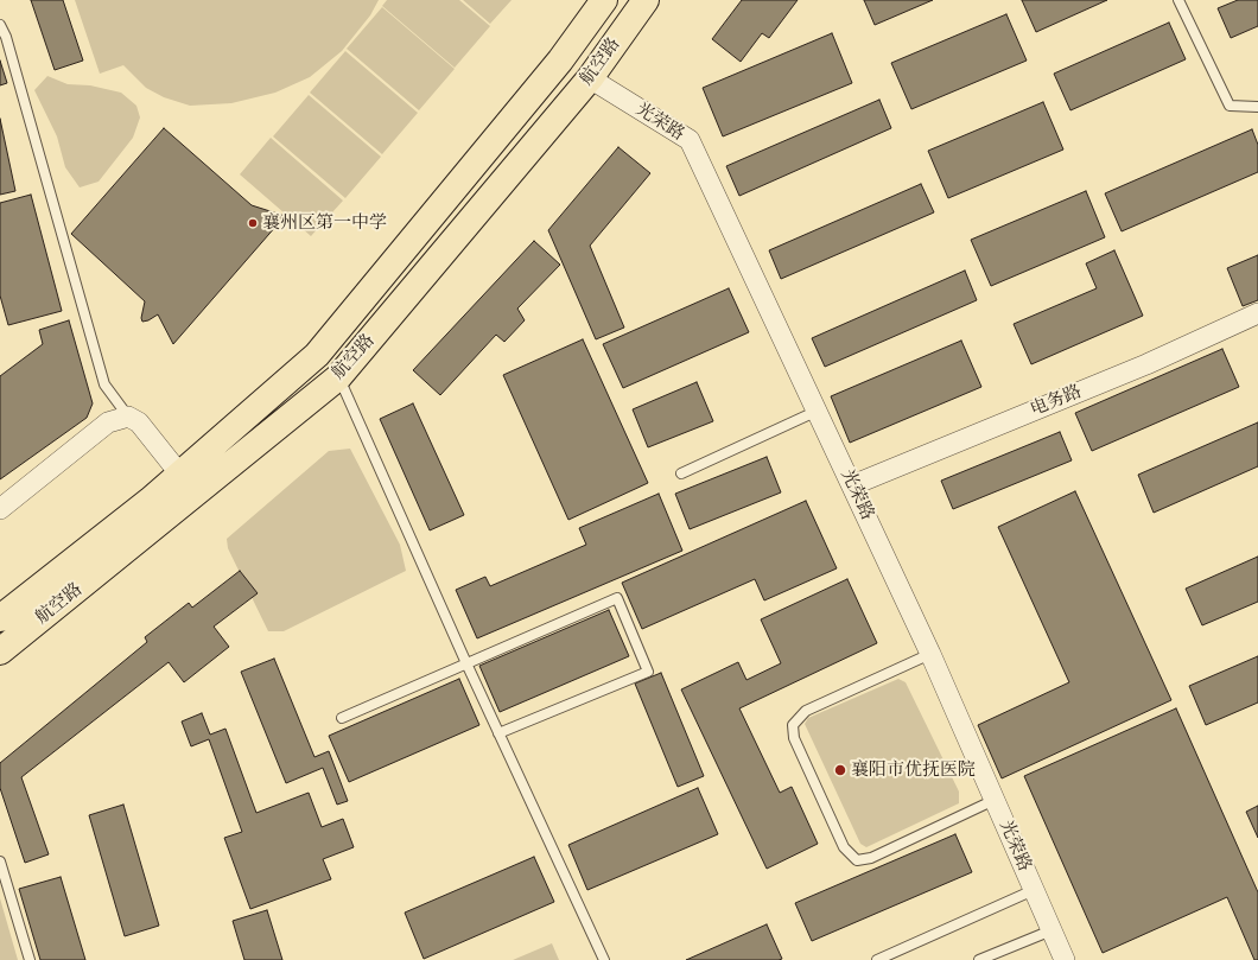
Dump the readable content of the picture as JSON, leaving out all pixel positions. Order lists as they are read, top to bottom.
{
  "streets": {
    "main road": ["航空路"],
    "street": ["光荣路", "电务路"]
  },
  "crossings": [
    ["航空路", "光荣路"],
    ["光荣路", "电务路"]
  ],
  "places": ["襄州区第一中学", "襄阳市优抚医院"]
}
